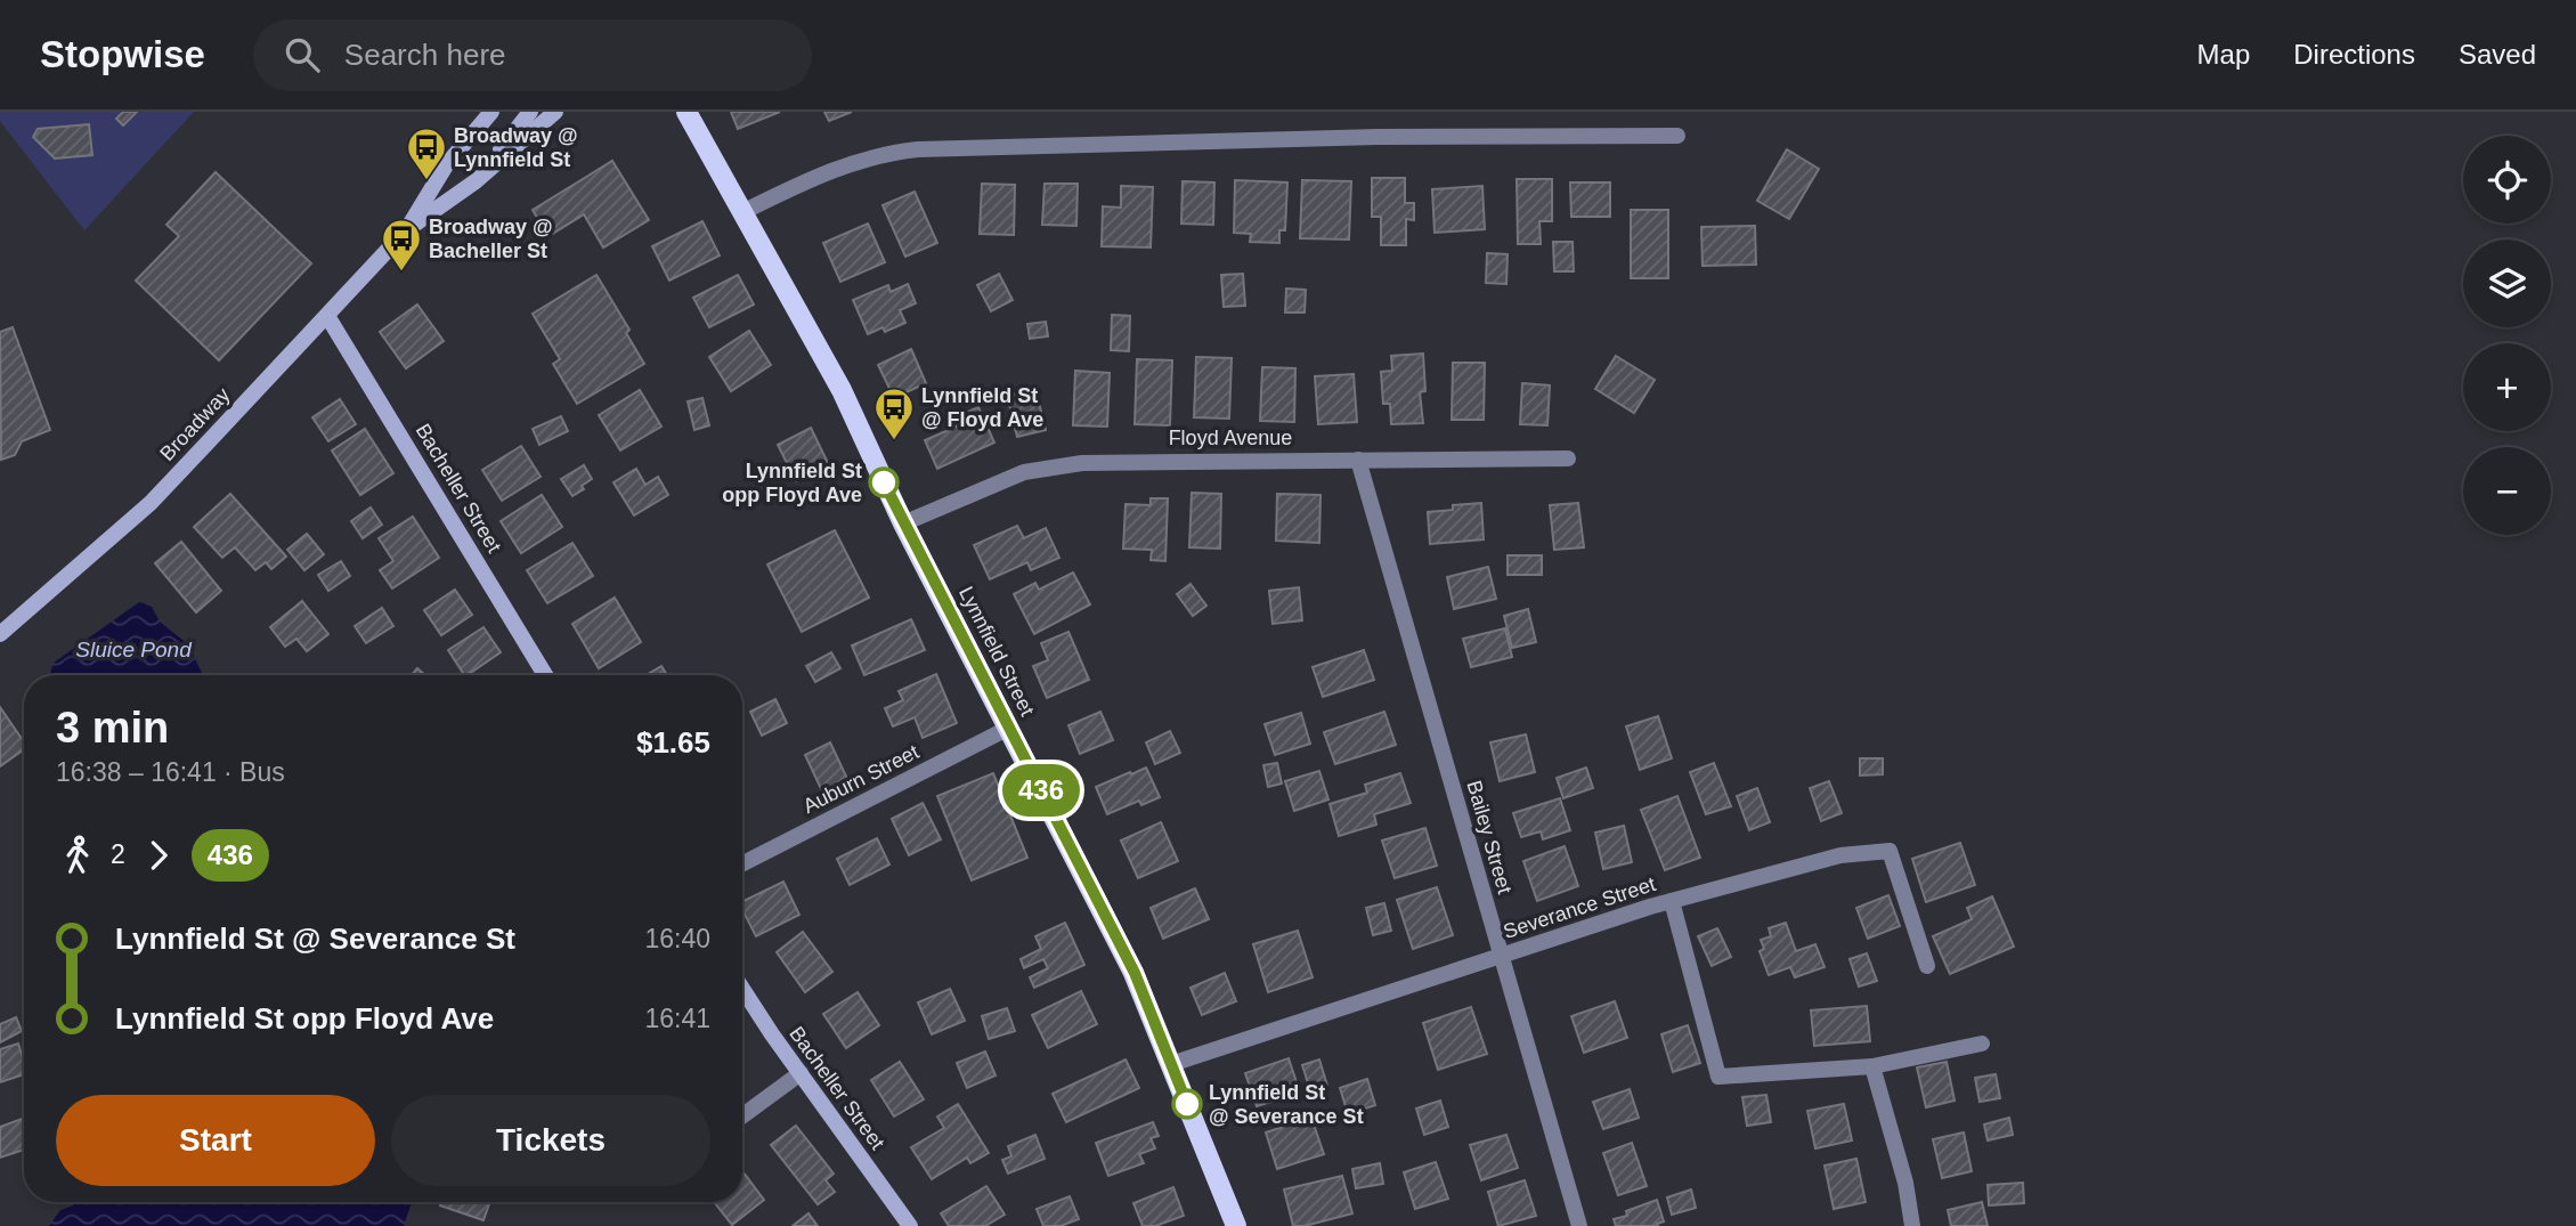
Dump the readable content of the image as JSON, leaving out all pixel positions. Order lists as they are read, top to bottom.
{
  "streets": {
    "main road": ["Broadway", "Bacheller Street", "Lynnfield Street"],
    "street": [
      "Floyd Avenue",
      "Auburn Street",
      "Bailey Street",
      "Severance Street"
    ]
  },
  "crossings": [
    ["Broadway", "Bacheller Street"],
    ["Floyd Avenue", "Lynnfield Street"],
    ["Floyd Avenue", "Bailey Street"],
    ["Lynnfield Street", "Auburn Street"],
    ["Lynnfield Street", "Severance Street"],
    ["Bailey Street", "Severance Street"]
  ],
  "water": ["Sluice Pond"],
  "places": {
    "bus stop": ["Broadway @ Lynnfield St", "Broadway @ Bacheller St", "Lynnfield St @ Floyd Ave"],
    "other": ["Lynnfield St opp Floyd Ave", "Lynnfield St @ Severance St"]
  },
  "lines": ["bus line 436"],
  "page": {
    "header": "Stopwise",
    "search": "Search here",
    "nav": ["Map", "Directions", "Saved"],
    "on_map": "436",
    "map_buttons": ["+", "−"],
    "heading": ["3 min", "16:38 – 16:41 · Bus", "$1.65"],
    "legs": ["2", "436"],
    "list": [
      {
        "name": "Lynnfield St @ Severance St",
        "value": "16:40"
      },
      {
        "name": "Lynnfield St opp Floyd Ave",
        "value": "16:41"
      }
    ],
    "buttons": ["Start", "Tickets"]
  }
}
